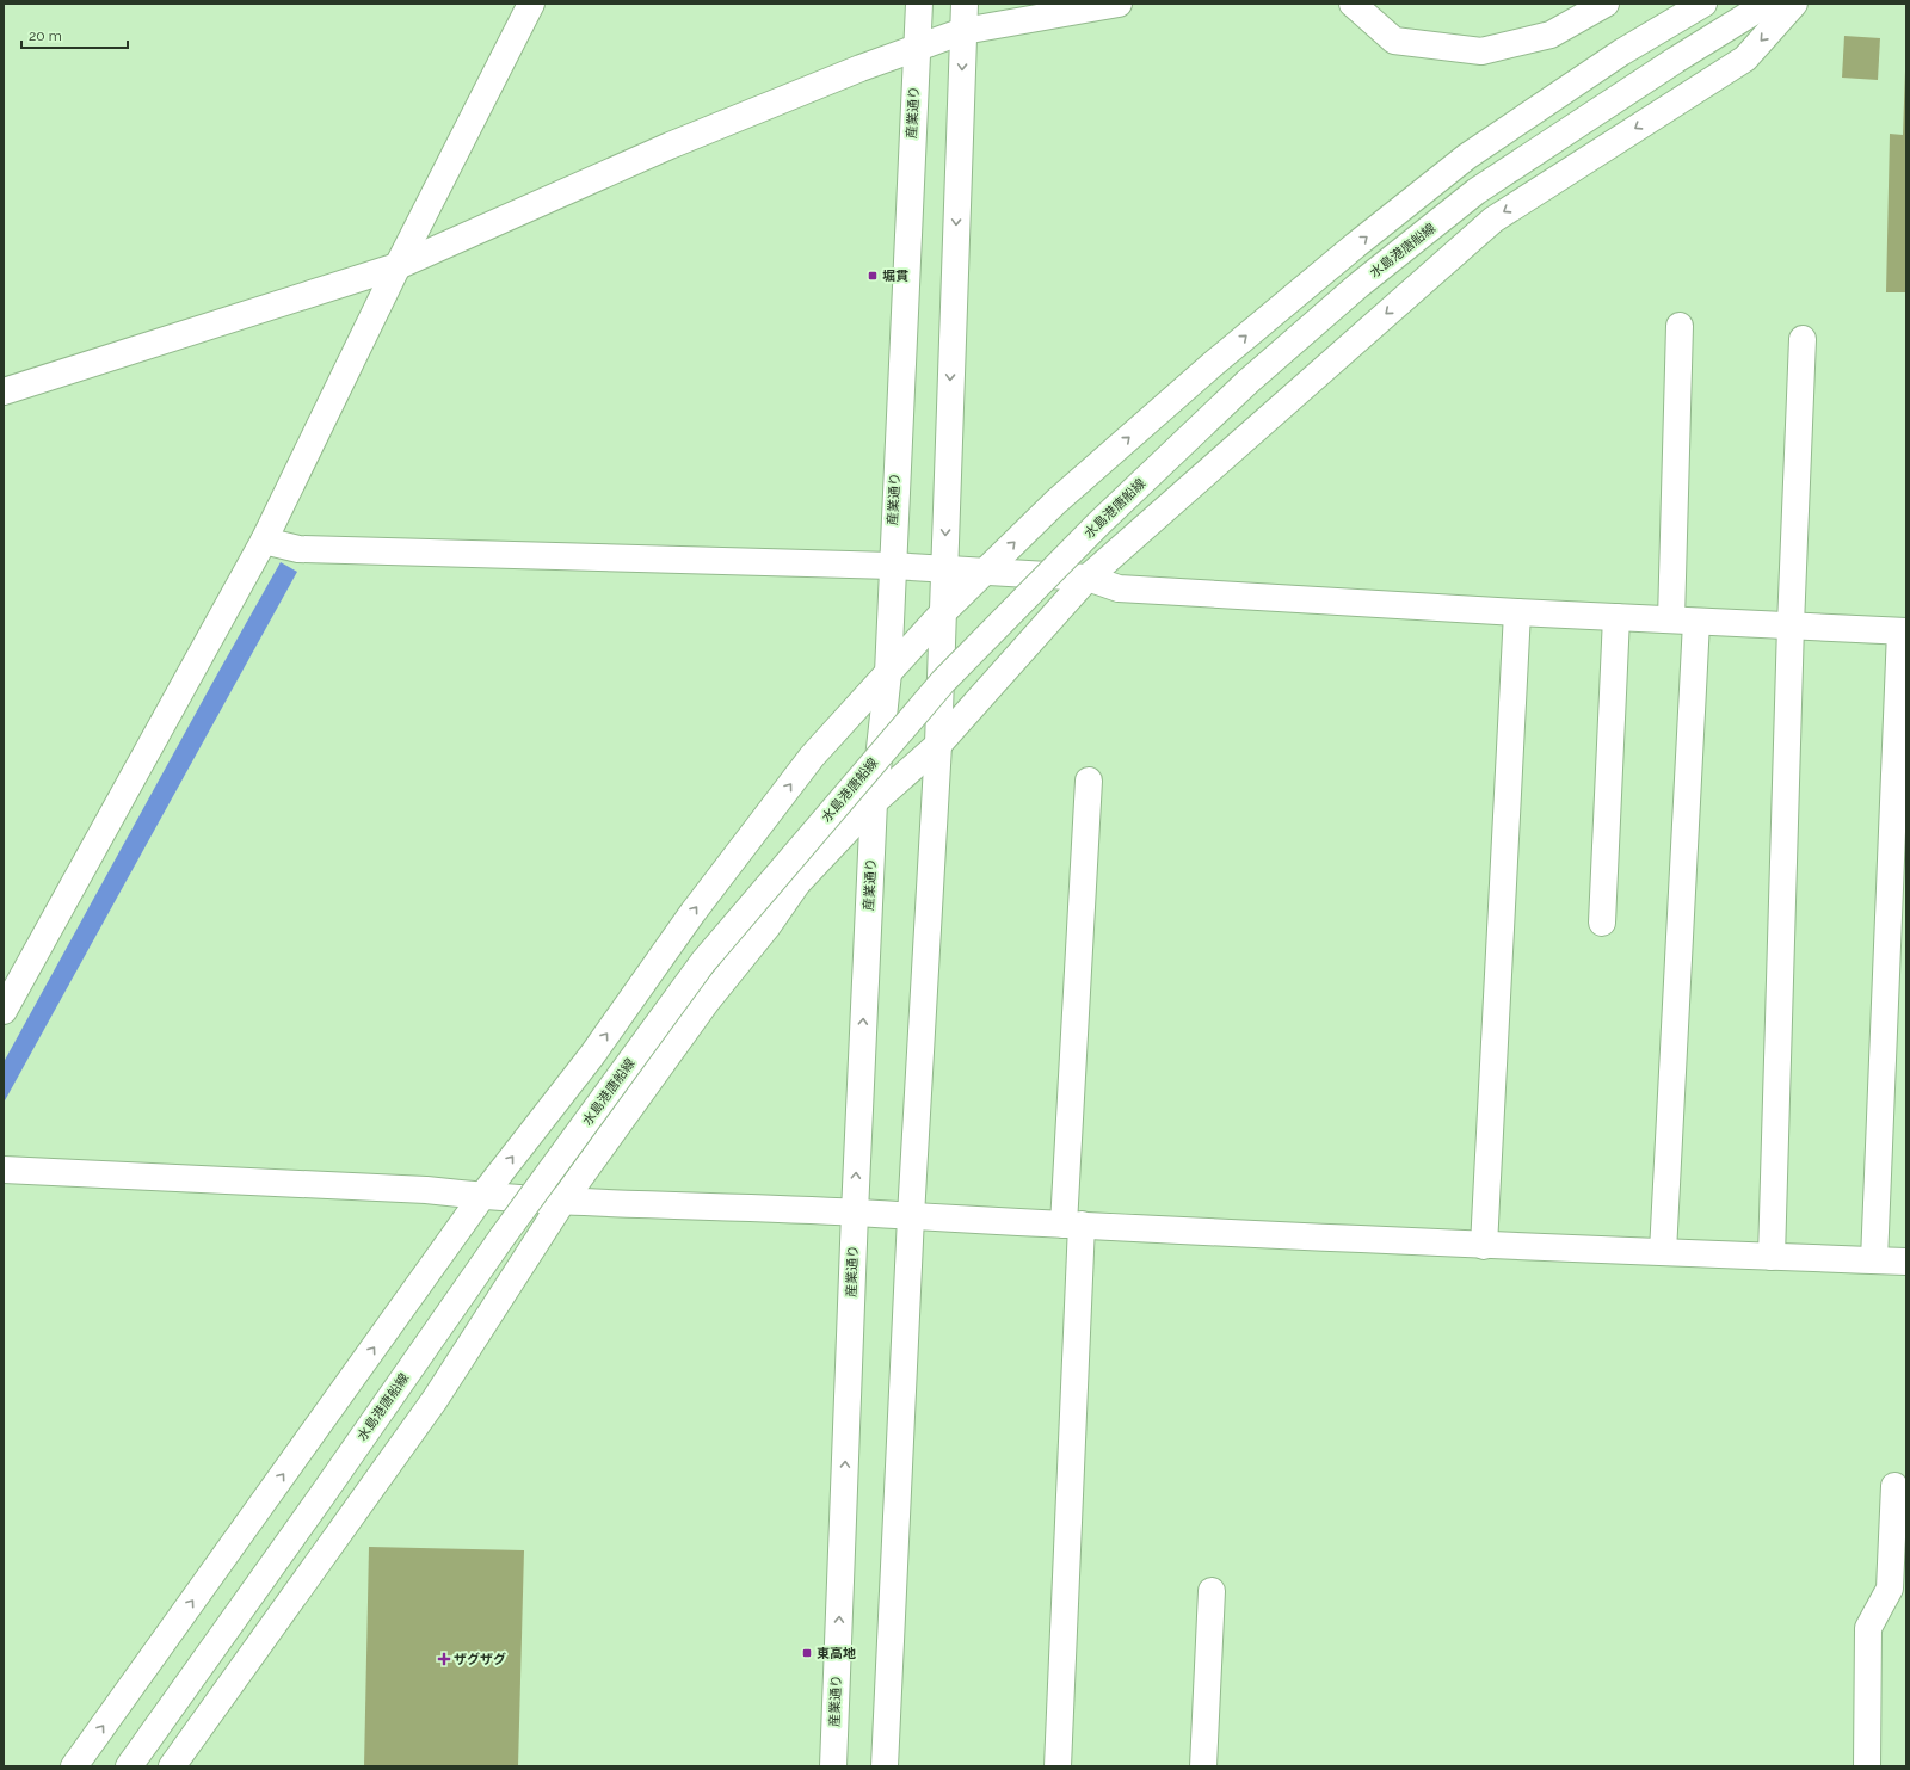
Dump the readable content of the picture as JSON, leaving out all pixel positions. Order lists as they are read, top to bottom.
{
  "streets": {
    "street": ["産業通り", "水島港唐船線"]
  },
  "places": {
    "transit": ["堀貫", "東高地"],
    "health": ["ザグザグ"]
  },
  "scale_bar": "20 m"
}
